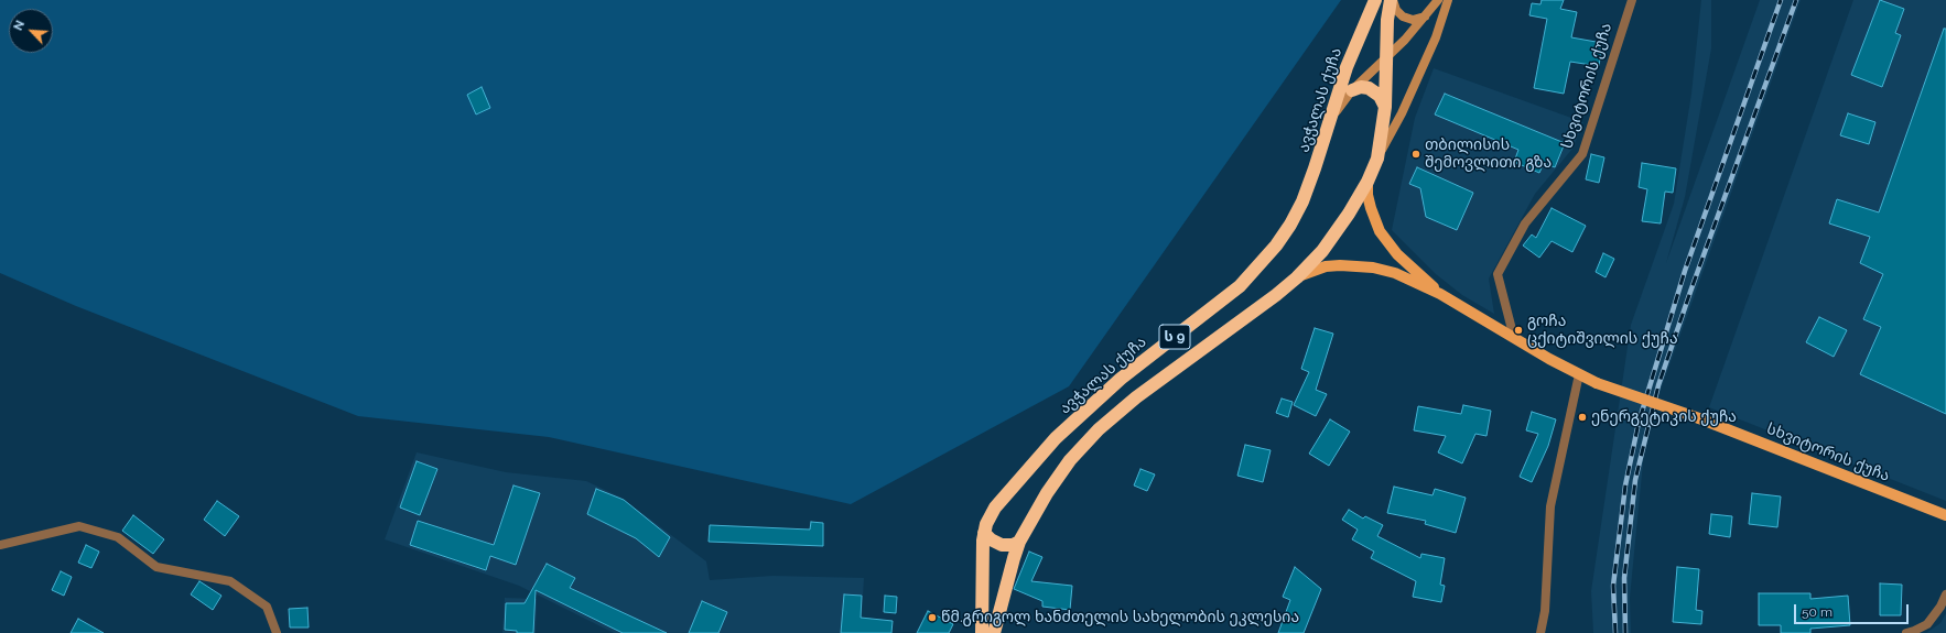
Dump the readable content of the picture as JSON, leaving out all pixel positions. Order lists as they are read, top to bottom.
{
  "streets": {
    "highway": ["ავჭალას ქუჩა", "ს 9"],
    "main road": ["სხვიტორის ქუჩა"]
  },
  "places": [
    "თბილისის შემოვლითი გზა",
    "გოჩა ცქიტიშვილის ქუჩა",
    "ენერგეტიკის ქუჩა",
    "წმ.გრიგოლ ხანძთელის სახელობის ეკლესია"
  ],
  "scale_bar": "50 m",
  "north": "top left"
}
